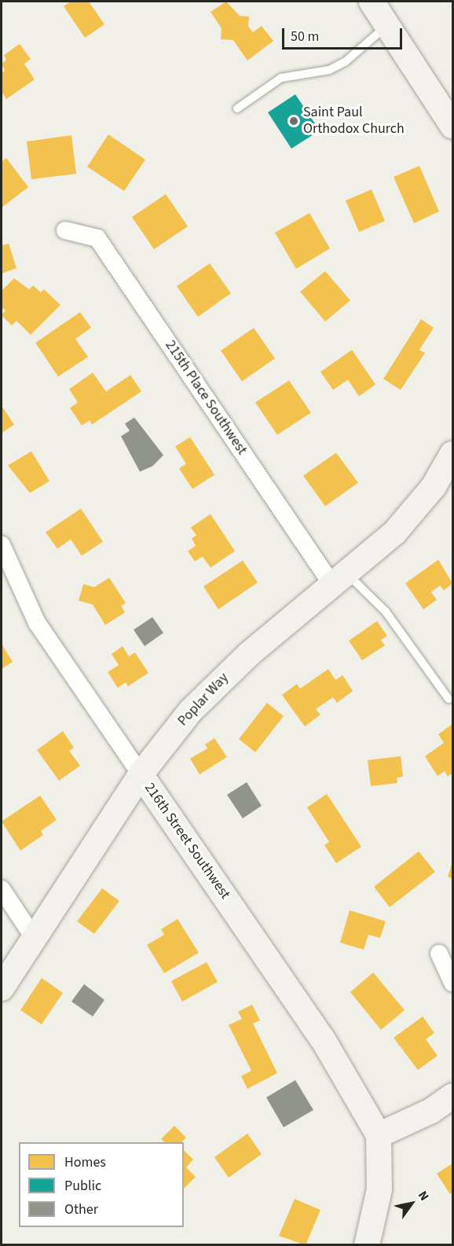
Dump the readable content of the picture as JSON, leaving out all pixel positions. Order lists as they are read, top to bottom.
{
  "streets": {
    "main road": ["Poplar Way", "216th Street Southwest"],
    "street": ["215th Place Southwest"]
  },
  "crossings": [
    ["215th Place Southwest", "Poplar Way"],
    ["Poplar Way", "216th Street Southwest"]
  ],
  "places": ["Saint Paul Orthodox Church"],
  "legend": ["Homes", "Public", "Other"],
  "scale_bar": "50 m",
  "north": "top right"
}
